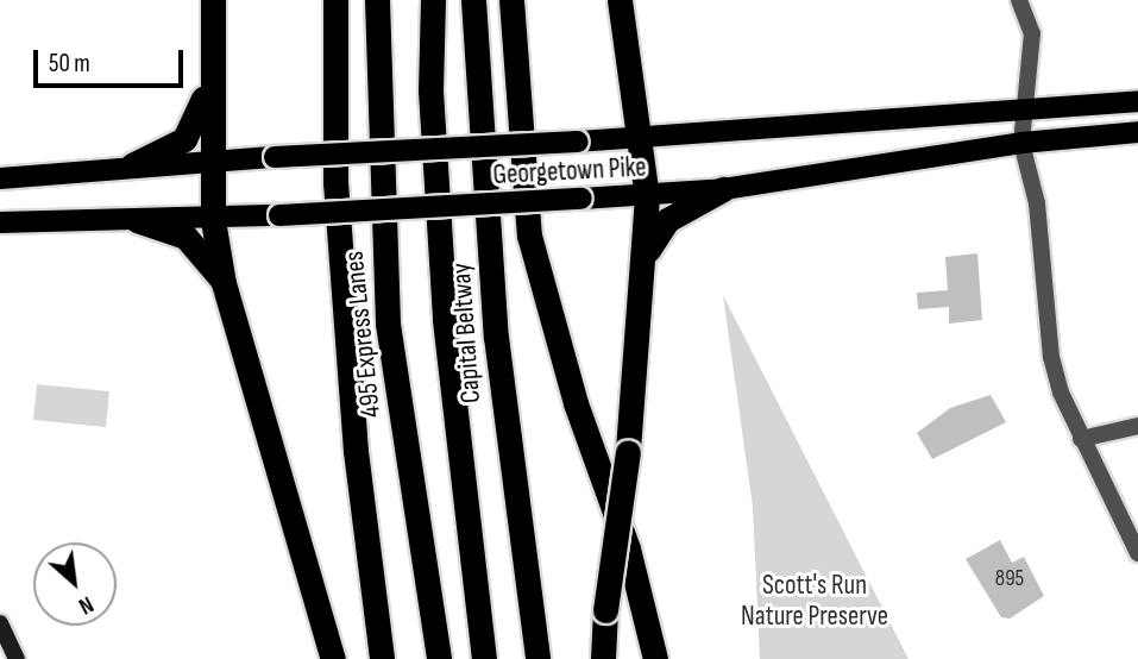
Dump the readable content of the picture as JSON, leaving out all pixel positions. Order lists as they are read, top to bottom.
{
  "streets": {
    "highway": ["Capital Beltway", "495 Express Lanes"],
    "main road": ["Georgetown Pike"]
  },
  "parks": ["Scott's Run Nature Preserve"],
  "house_numbers": ["895"],
  "scale_bar": "50 m",
  "north": "bottom right"
}
